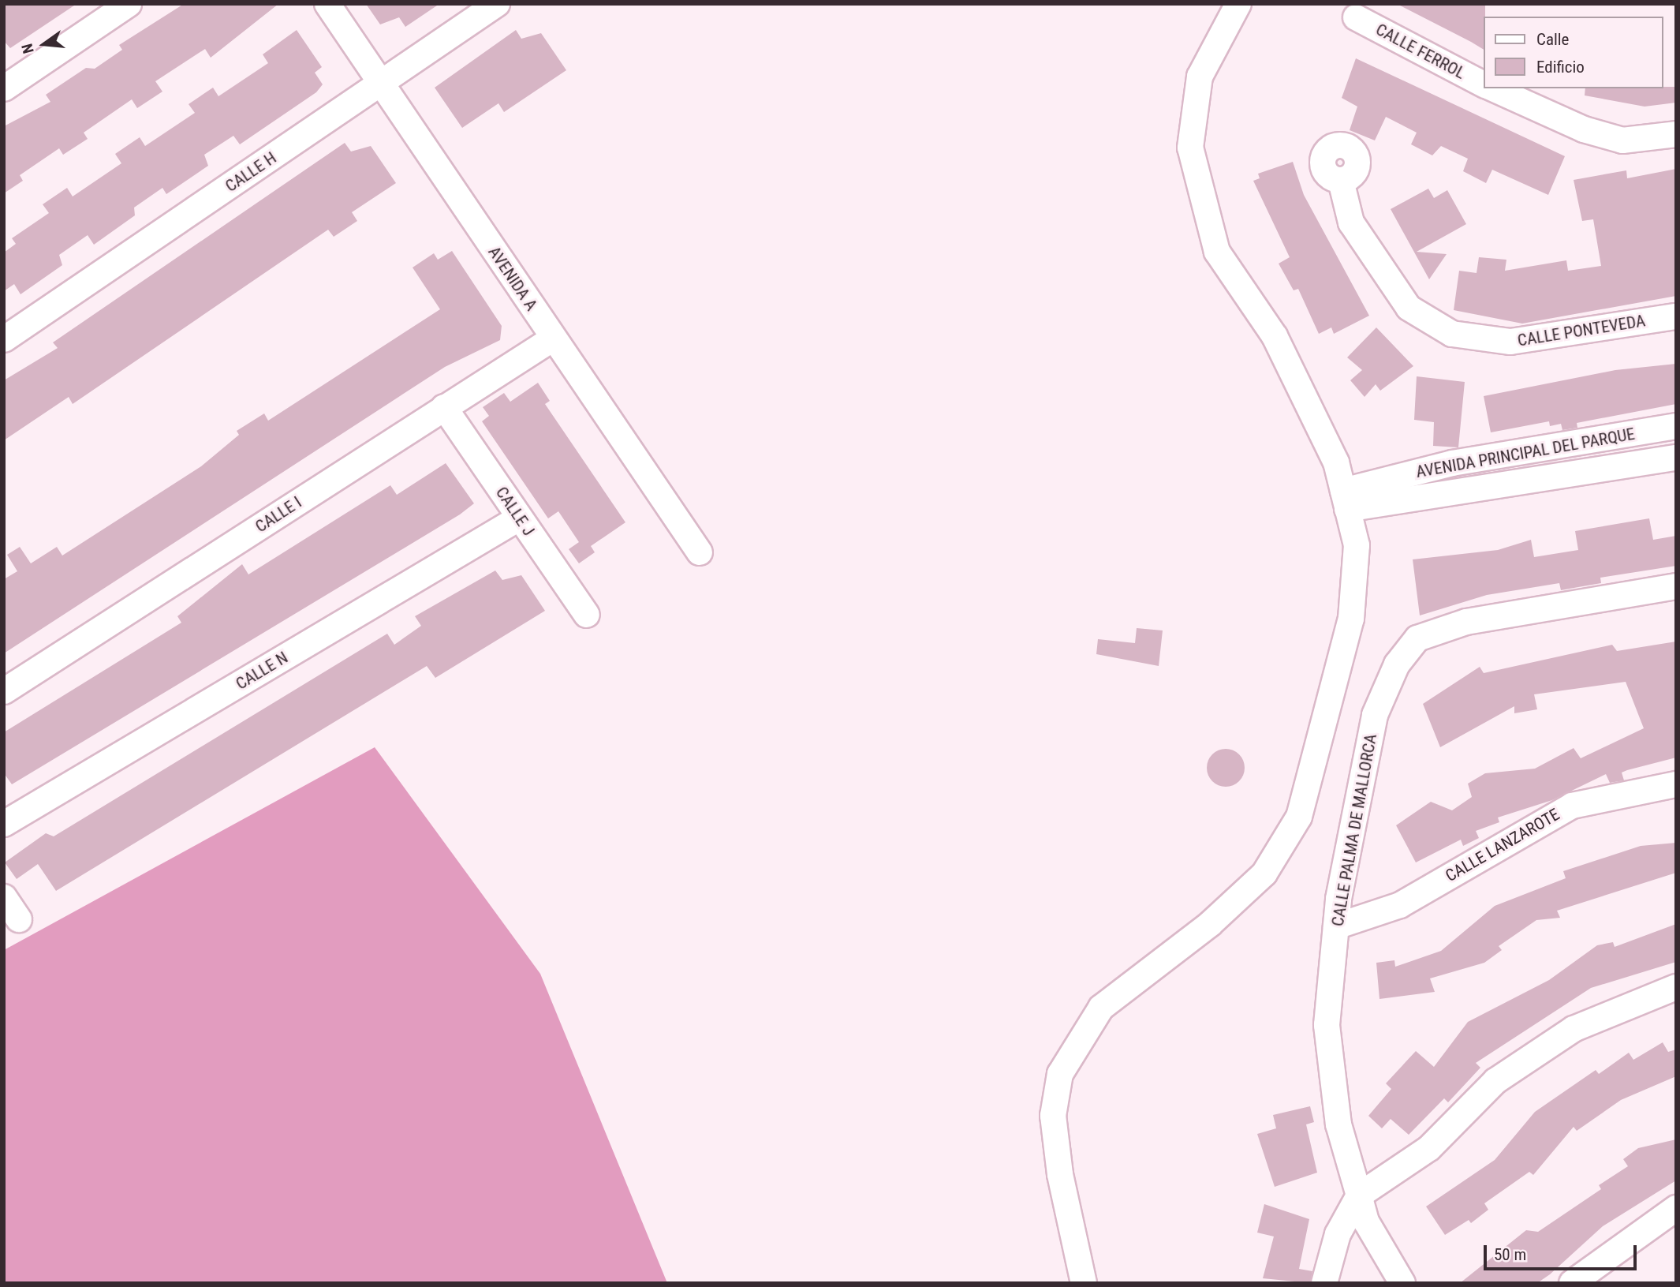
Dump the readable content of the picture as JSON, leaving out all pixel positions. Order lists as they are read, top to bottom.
{
  "streets": {
    "street": [
      "CALLE FERROL",
      "CALLE H",
      "AVENIDA A",
      "CALLE PONTEVEDA",
      "AVENIDA PRINCIPAL DEL PARQUE",
      "CALLE J",
      "CALLE I",
      "CALLE N",
      "CALLE PALMA DE MALLORCA",
      "CALLE LANZAROTE"
    ]
  },
  "crossings": [
    ["CALLE H", "AVENIDA A"],
    ["AVENIDA A", "CALLE I"],
    ["CALLE J", "CALLE I"],
    ["CALLE J", "CALLE N"],
    ["CALLE PALMA DE MALLORCA", "CALLE LANZAROTE"]
  ],
  "legend": ["Calle", "Edificio"],
  "scale_bar": "50 m",
  "north": "left"
}
